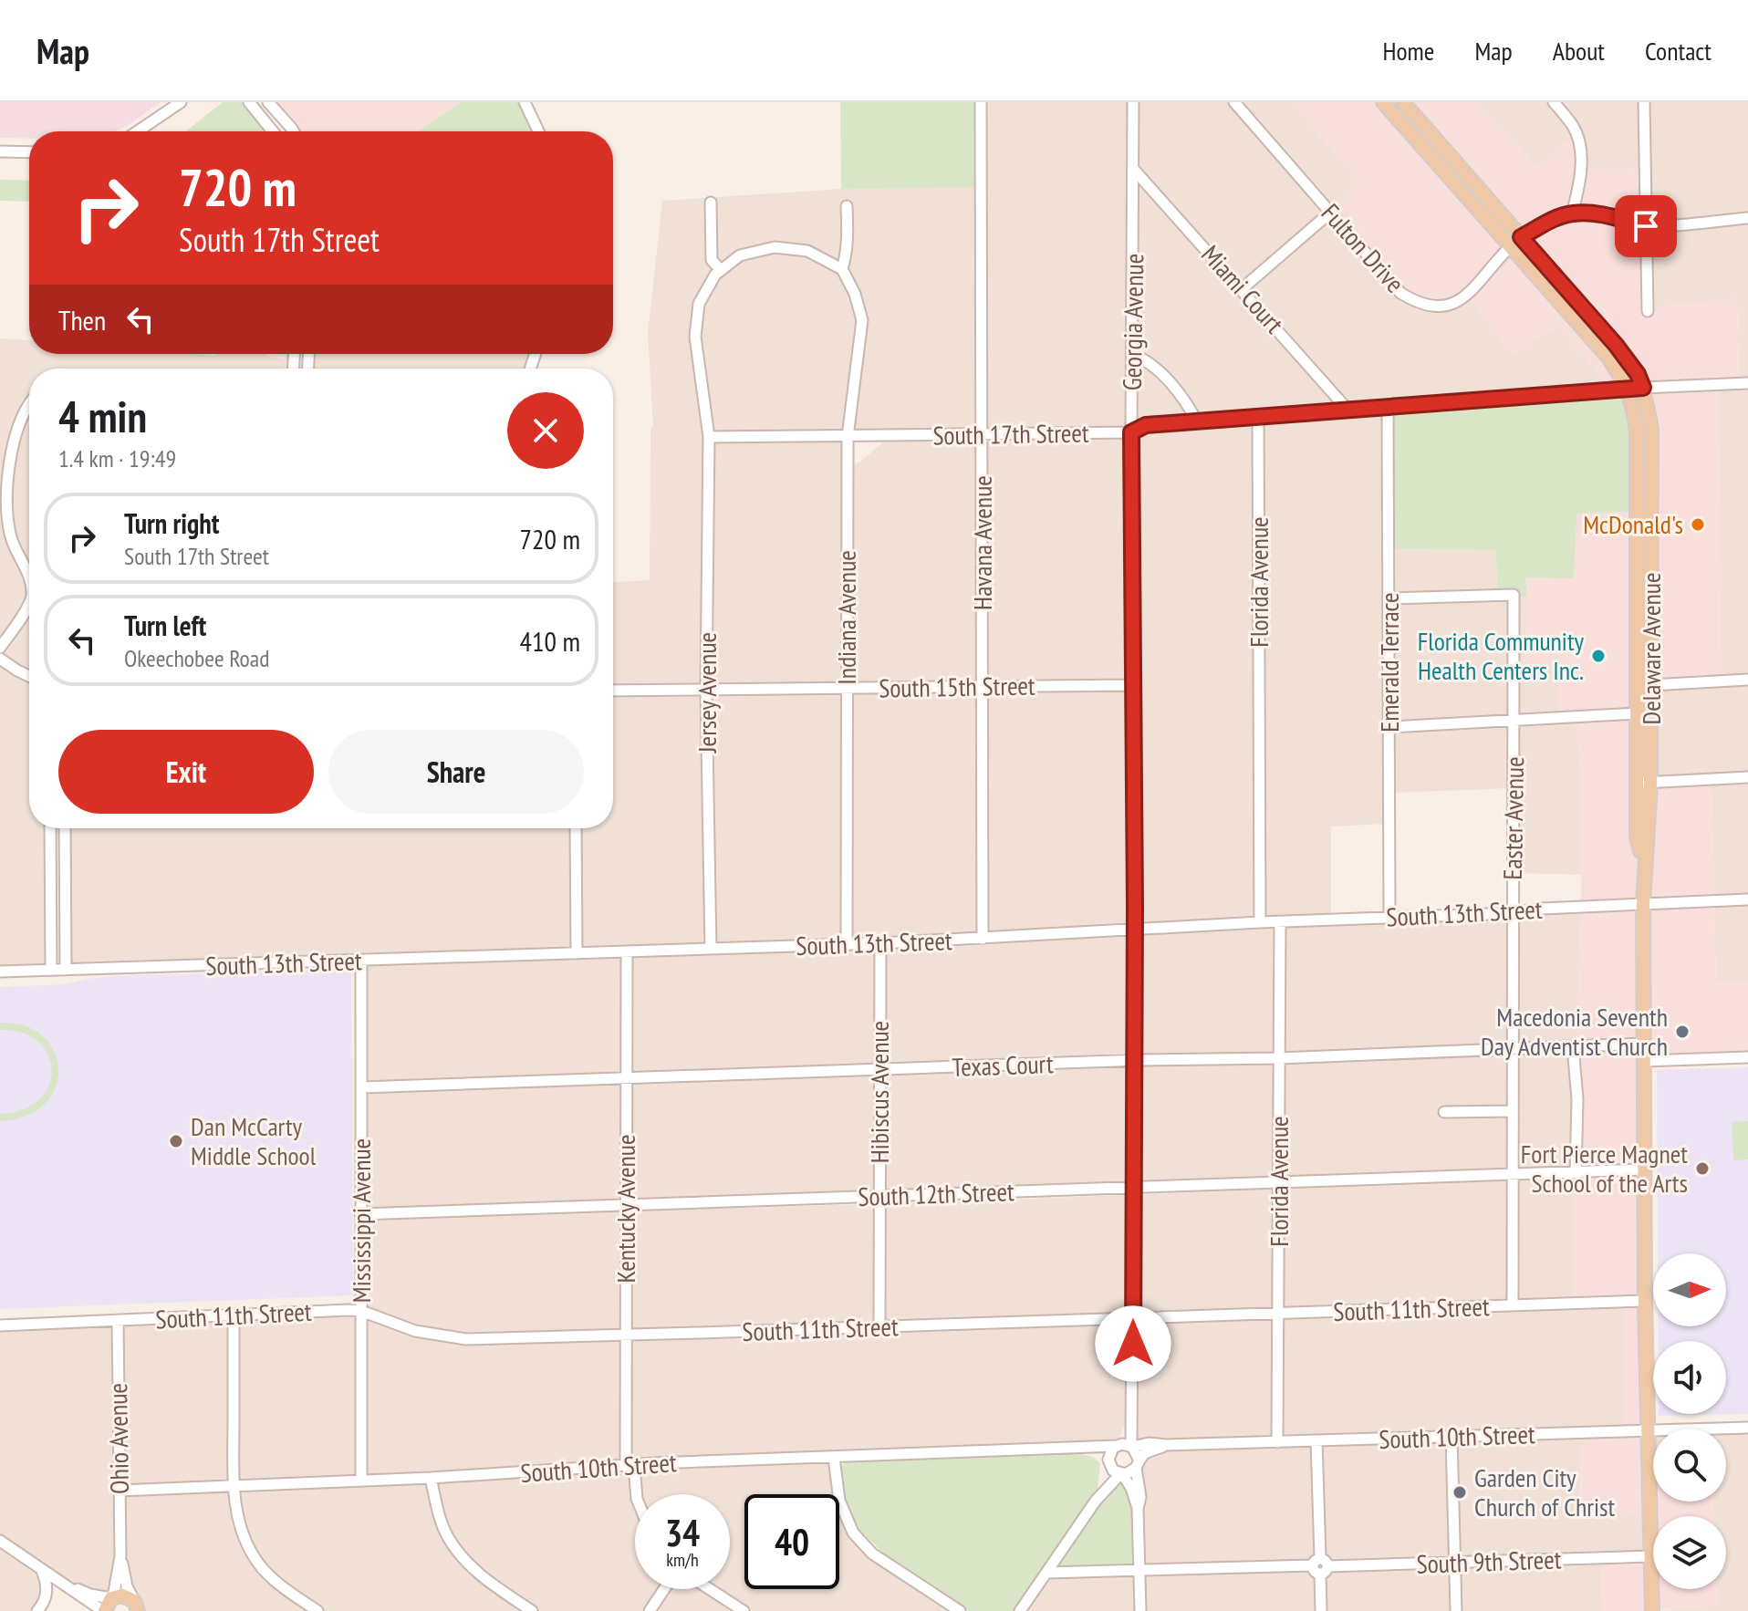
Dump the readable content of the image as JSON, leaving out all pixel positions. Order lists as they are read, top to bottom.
{
  "streets": {
    "main road": ["Delaware Avenue"],
    "street": [
      "Fulton Drive",
      "Miami Court",
      "Georgia Avenue",
      "South 17th Street",
      "Havana Avenue",
      "Florida Avenue",
      "Indiana Avenue",
      "Emerald Terrace",
      "South 15th Street",
      "Jersey Avenue",
      "Easter Avenue",
      "South 13th Street",
      "Texas Court",
      "Hibiscus Avenue",
      "South 12th Street",
      "Kentucky Avenue",
      "Mississippi Avenue",
      "South 11th Street",
      "South 10th Street",
      "Ohio Avenue",
      "South 9th Street"
    ]
  },
  "crossings": [
    ["Fulton Drive", "Delaware Avenue"],
    ["Miami Court", "Georgia Avenue"],
    ["Miami Court", "South 17th Street"],
    ["Georgia Avenue", "South 17th Street"],
    ["Georgia Avenue", "South 15th Street"],
    ["Georgia Avenue", "South 13th Street"],
    ["Georgia Avenue", "Texas Court"],
    ["Georgia Avenue", "South 12th Street"],
    ["Georgia Avenue", "South 11th Street"],
    ["Georgia Avenue", "South 10th Street"],
    ["South 17th Street", "Havana Avenue"],
    ["South 17th Street", "Florida Avenue"],
    ["South 17th Street", "Indiana Avenue"],
    ["South 17th Street", "Delaware Avenue"],
    ["South 17th Street", "Emerald Terrace"],
    ["South 17th Street", "Jersey Avenue"],
    ["Havana Avenue", "South 15th Street"],
    ["Havana Avenue", "South 13th Street"],
    ["Florida Avenue", "South 13th Street"],
    ["Florida Avenue", "Texas Court"],
    ["Florida Avenue", "South 12th Street"],
    ["Florida Avenue", "South 11th Street"],
    ["Florida Avenue", "South 10th Street"],
    ["Indiana Avenue", "South 15th Street"],
    ["Indiana Avenue", "Jersey Avenue"],
    ["Indiana Avenue", "South 13th Street"],
    ["Delaware Avenue", "South 13th Street"],
    ["Delaware Avenue", "Texas Court"],
    ["Delaware Avenue", "South 12th Street"],
    ["Delaware Avenue", "South 11th Street"],
    ["Delaware Avenue", "South 10th Street"],
    ["Delaware Avenue", "South 9th Street"],
    ["Emerald Terrace", "Easter Avenue"],
    ["Emerald Terrace", "South 13th Street"],
    ["South 15th Street", "Jersey Avenue"],
    ["Jersey Avenue", "South 13th Street"],
    ["Easter Avenue", "South 13th Street"],
    ["Easter Avenue", "Texas Court"],
    ["Easter Avenue", "South 12th Street"],
    ["Easter Avenue", "South 11th Street"],
    ["South 13th Street", "Hibiscus Avenue"],
    ["South 13th Street", "Kentucky Avenue"],
    ["South 13th Street", "Mississippi Avenue"],
    ["Texas Court", "Hibiscus Avenue"],
    ["Texas Court", "Kentucky Avenue"],
    ["Texas Court", "Mississippi Avenue"],
    ["Hibiscus Avenue", "South 12th Street"],
    ["Hibiscus Avenue", "South 11th Street"],
    ["South 12th Street", "Kentucky Avenue"],
    ["South 12th Street", "Mississippi Avenue"],
    ["Kentucky Avenue", "South 11th Street"],
    ["Kentucky Avenue", "South 10th Street"],
    ["Mississippi Avenue", "South 11th Street"],
    ["Mississippi Avenue", "South 10th Street"],
    ["South 11th Street", "Ohio Avenue"],
    ["South 10th Street", "Ohio Avenue"]
  ],
  "places": [
    "McDonald's",
    "Florida Community Health Centers Inc.",
    "Macedonia Seventh Day Adventist Church",
    "Dan McCarty Middle School",
    "Fort Pierce Magnet School of the Arts",
    "Garden City Church of Christ"
  ],
  "north": "right",
  "page": {
    "header": "Map",
    "nav": [
      "Home",
      "Map",
      "About",
      "Contact"
    ],
    "turn": ["720 m", "South 17th Street"],
    "then": "Then",
    "heading": ["4 min", "1.4 km · 19:49"],
    "list": [
      {
        "name": "Turn right",
        "note": "South 17th Street",
        "value": "720 m"
      },
      {
        "name": "Turn left",
        "note": "Okeechobee Road",
        "value": "410 m"
      }
    ],
    "buttons": ["Exit", "Share"],
    "speed": "34 km/h",
    "limit": "40"
  }
}
